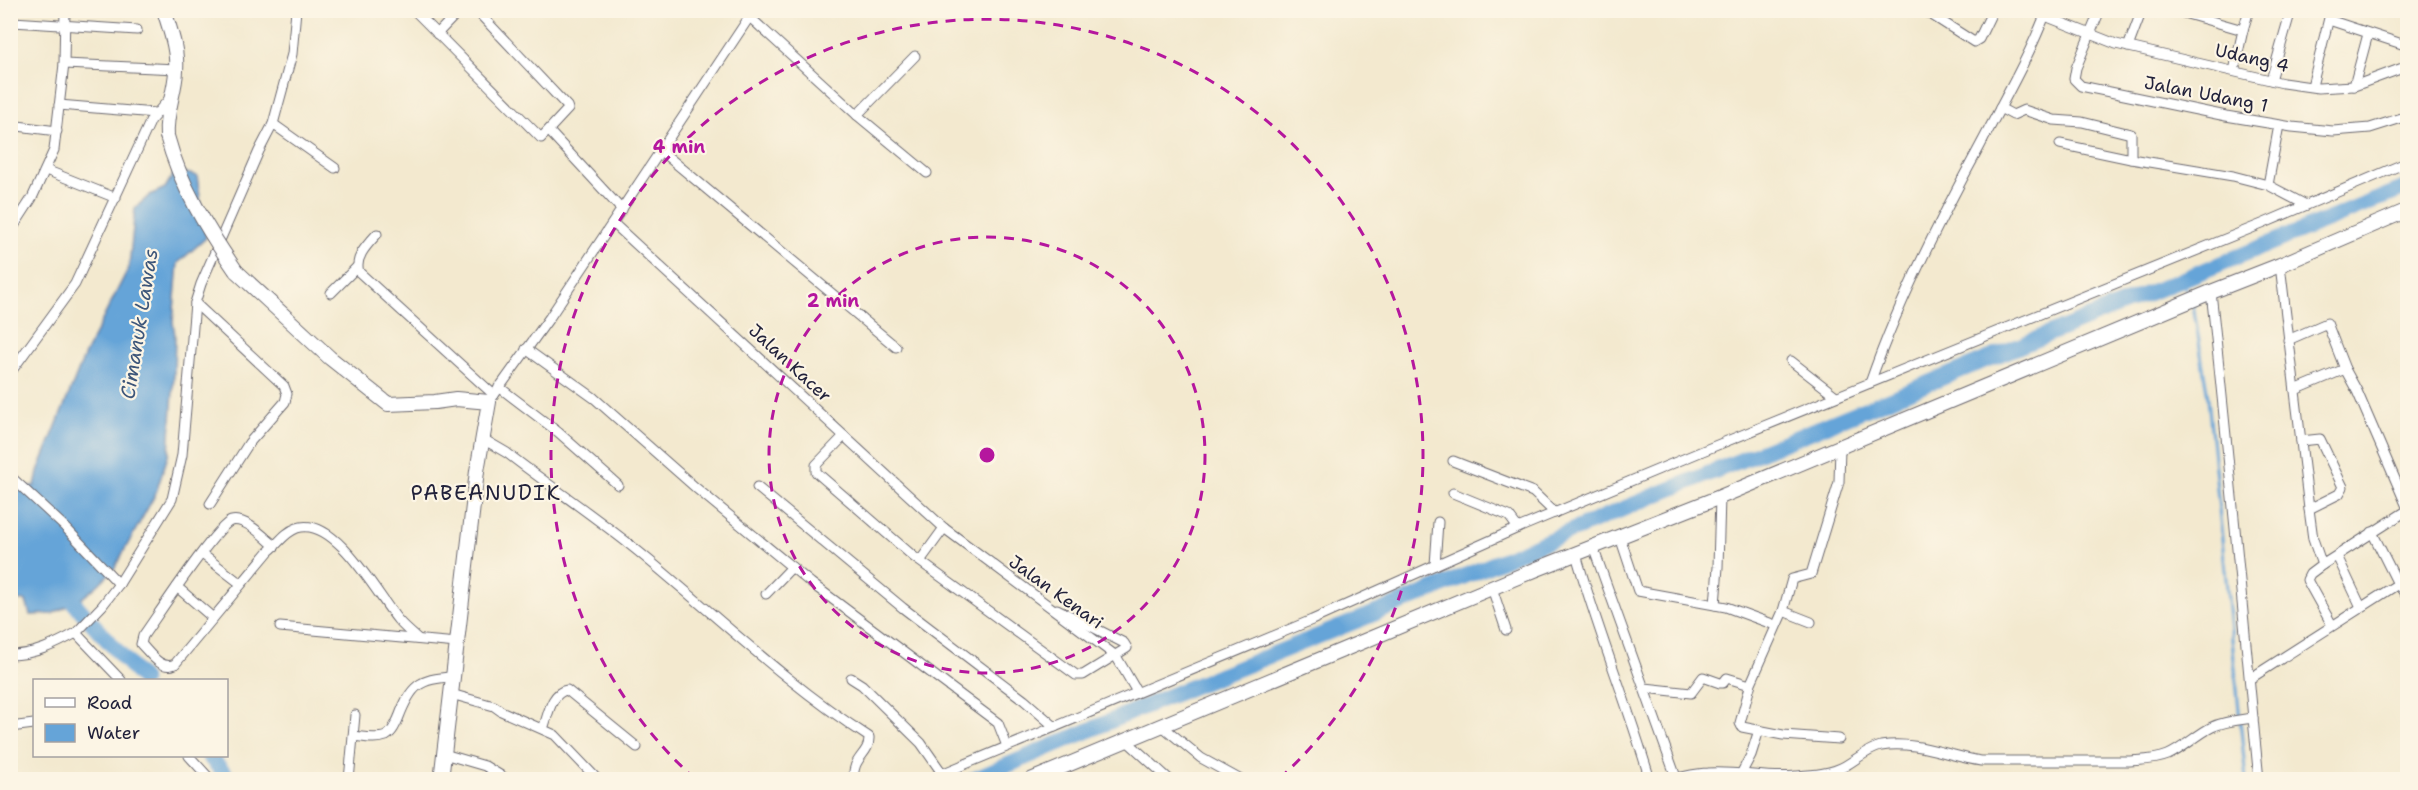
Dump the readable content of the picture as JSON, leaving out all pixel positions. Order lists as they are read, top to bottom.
{
  "streets": {
    "street": [
      "Udang 4",
      "Jalan Udang 1",
      "Jalan Kacer",
      "Jalan Kenari"
    ]
  },
  "crossings": [
    ["Udang 4", "Jalan Udang 1"],
    ["Jalan Kacer", "Jalan Kenari"]
  ],
  "districts": ["PABEANUDIK"],
  "water": ["Cimanuk Lawas"],
  "legend": ["Road", "Water"],
  "rings": ["4 min", "2 min"]
}
